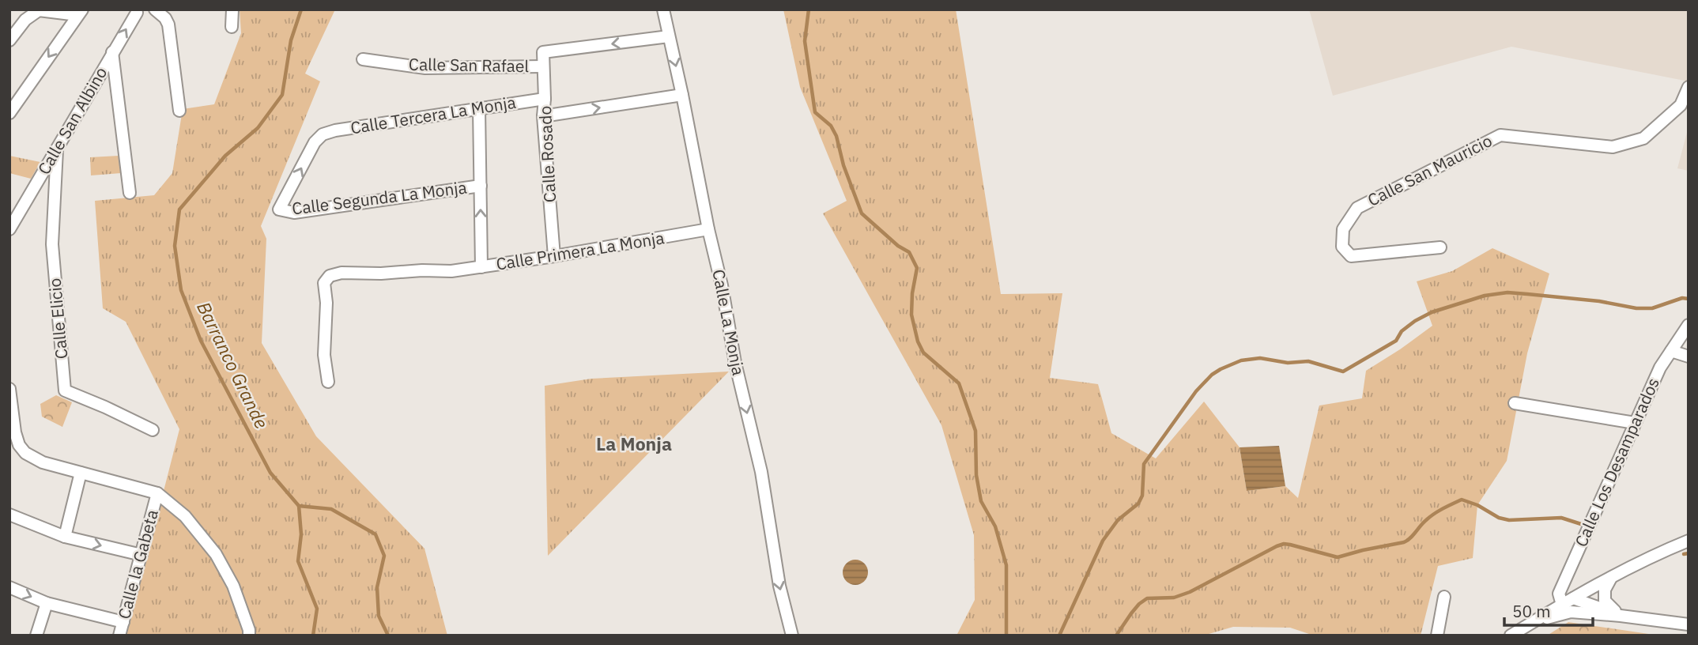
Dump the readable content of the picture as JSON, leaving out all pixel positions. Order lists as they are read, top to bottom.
{
  "streets": {
    "street": [
      "Calle San Rafael",
      "Calle Tercera La Monja",
      "Calle San Albino",
      "Calle Rosado",
      "Calle San Mauricio",
      "Calle Segunda La Monja",
      "Calle Primera La Monja",
      "Calle Elicio",
      "Calle La Monja",
      "Calle Los Desamparados",
      "Calle la Gabeta"
    ]
  },
  "crossings": [
    ["Calle San Rafael", "Calle Rosado"],
    ["Calle San Rafael", "Calle La Monja"],
    ["Calle Tercera La Monja", "Calle Rosado"],
    ["Calle Tercera La Monja", "Calle Segunda La Monja"],
    ["Calle San Albino", "Calle Elicio"],
    ["Calle Rosado", "Calle Primera La Monja"],
    ["Calle Primera La Monja", "Calle La Monja"]
  ],
  "one_way": ["Calle Tercera La Monja", "Calle La Monja"],
  "districts": ["La Monja"],
  "water": ["Barranco Grande"],
  "scale_bar": "50 m"
}
